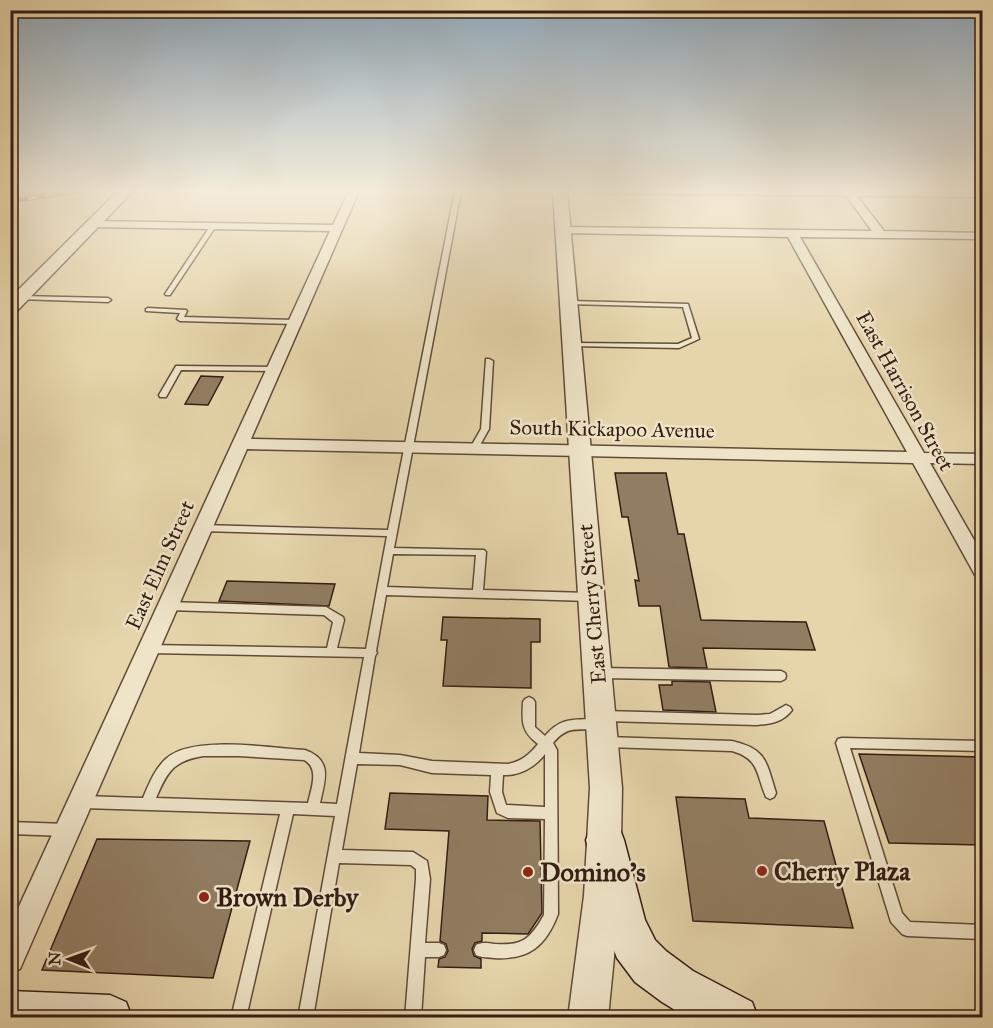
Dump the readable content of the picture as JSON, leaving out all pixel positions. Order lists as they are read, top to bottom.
{
  "streets": {
    "street": [
      "East Harrison Street",
      "South Kickapoo Avenue",
      "East Elm Street",
      "East Cherry Street"
    ]
  },
  "crossings": [
    ["East Harrison Street", "South Kickapoo Avenue"],
    ["South Kickapoo Avenue", "East Elm Street"],
    ["South Kickapoo Avenue", "East Cherry Street"]
  ],
  "places": ["Cherry Plaza", "Domino's", "Brown Derby"],
  "north": "left"
}
